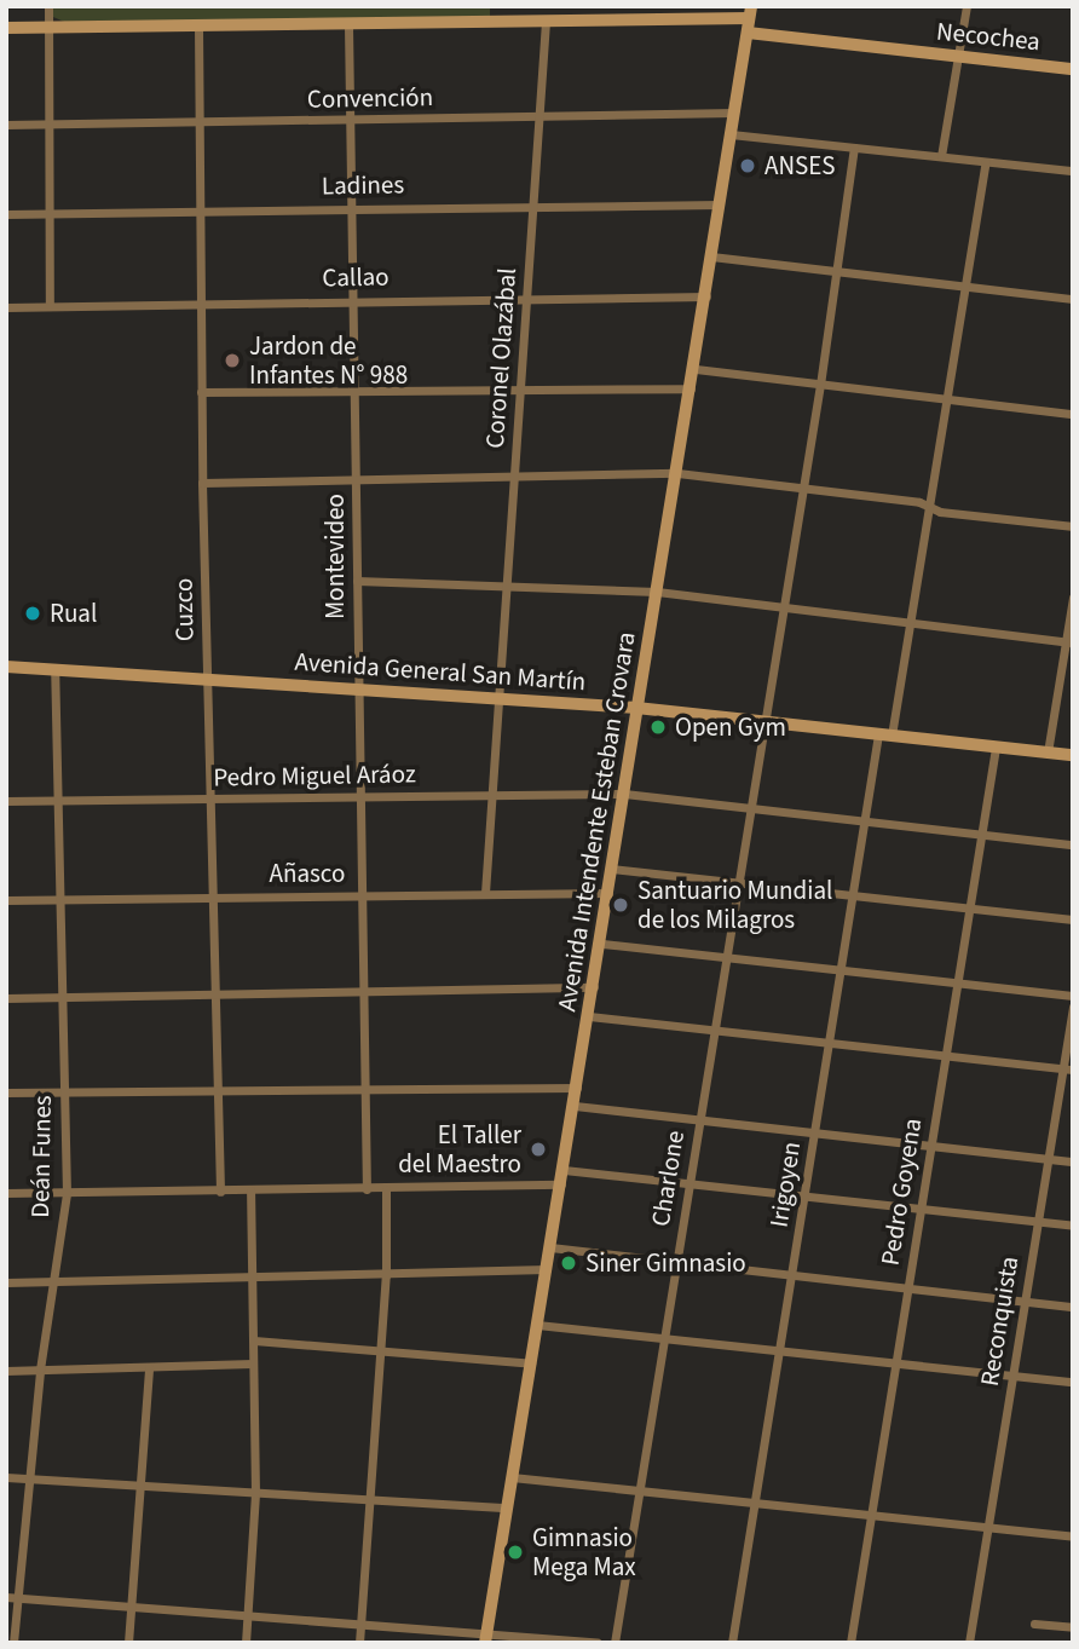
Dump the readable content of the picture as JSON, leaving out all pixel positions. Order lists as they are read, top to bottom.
{
  "streets": {
    "main road": ["Necochea", "Avenida General San Martín", "Avenida Intendente Esteban Crovara"],
    "street": [
      "Convención",
      "Ladines",
      "Callao",
      "Coronel Olazábal",
      "Montevideo",
      "Cuzco",
      "Pedro Miguel Aráoz",
      "Añasco",
      "Deán Funes",
      "Charlone",
      "Irigoyen",
      "Pedro Goyena",
      "Reconquista"
    ]
  },
  "crossings": [
    ["Necochea", "Avenida Intendente Esteban Crovara"],
    ["Convención", "Coronel Olazábal"],
    ["Convención", "Montevideo"],
    ["Convención", "Cuzco"],
    ["Convención", "Avenida Intendente Esteban Crovara"],
    ["Ladines", "Coronel Olazábal"],
    ["Ladines", "Montevideo"],
    ["Ladines", "Cuzco"],
    ["Ladines", "Avenida Intendente Esteban Crovara"],
    ["Callao", "Coronel Olazábal"],
    ["Callao", "Montevideo"],
    ["Callao", "Cuzco"],
    ["Callao", "Avenida Intendente Esteban Crovara"],
    ["Coronel Olazábal", "Avenida General San Martín"],
    ["Coronel Olazábal", "Pedro Miguel Aráoz"],
    ["Coronel Olazábal", "Añasco"],
    ["Montevideo", "Avenida General San Martín"],
    ["Montevideo", "Pedro Miguel Aráoz"],
    ["Montevideo", "Añasco"],
    ["Cuzco", "Avenida General San Martín"],
    ["Cuzco", "Pedro Miguel Aráoz"],
    ["Cuzco", "Añasco"],
    ["Avenida General San Martín", "Avenida Intendente Esteban Crovara"],
    ["Avenida General San Martín", "Deán Funes"],
    ["Avenida General San Martín", "Charlone"],
    ["Avenida General San Martín", "Irigoyen"],
    ["Avenida General San Martín", "Pedro Goyena"],
    ["Pedro Miguel Aráoz", "Avenida Intendente Esteban Crovara"],
    ["Pedro Miguel Aráoz", "Deán Funes"],
    ["Pedro Miguel Aráoz", "Charlone"],
    ["Pedro Miguel Aráoz", "Irigoyen"],
    ["Pedro Miguel Aráoz", "Pedro Goyena"],
    ["Avenida Intendente Esteban Crovara", "Añasco"],
    ["Añasco", "Deán Funes"]
  ],
  "places": [
    "ANSES",
    "Jardon de Infantes N° 988",
    "Rual",
    "Open Gym",
    "Santuario Mundial de los Milagros",
    "El Taller del Maestro",
    "Siner Gimnasio",
    "Gimnasio Mega Max"
  ]
}
